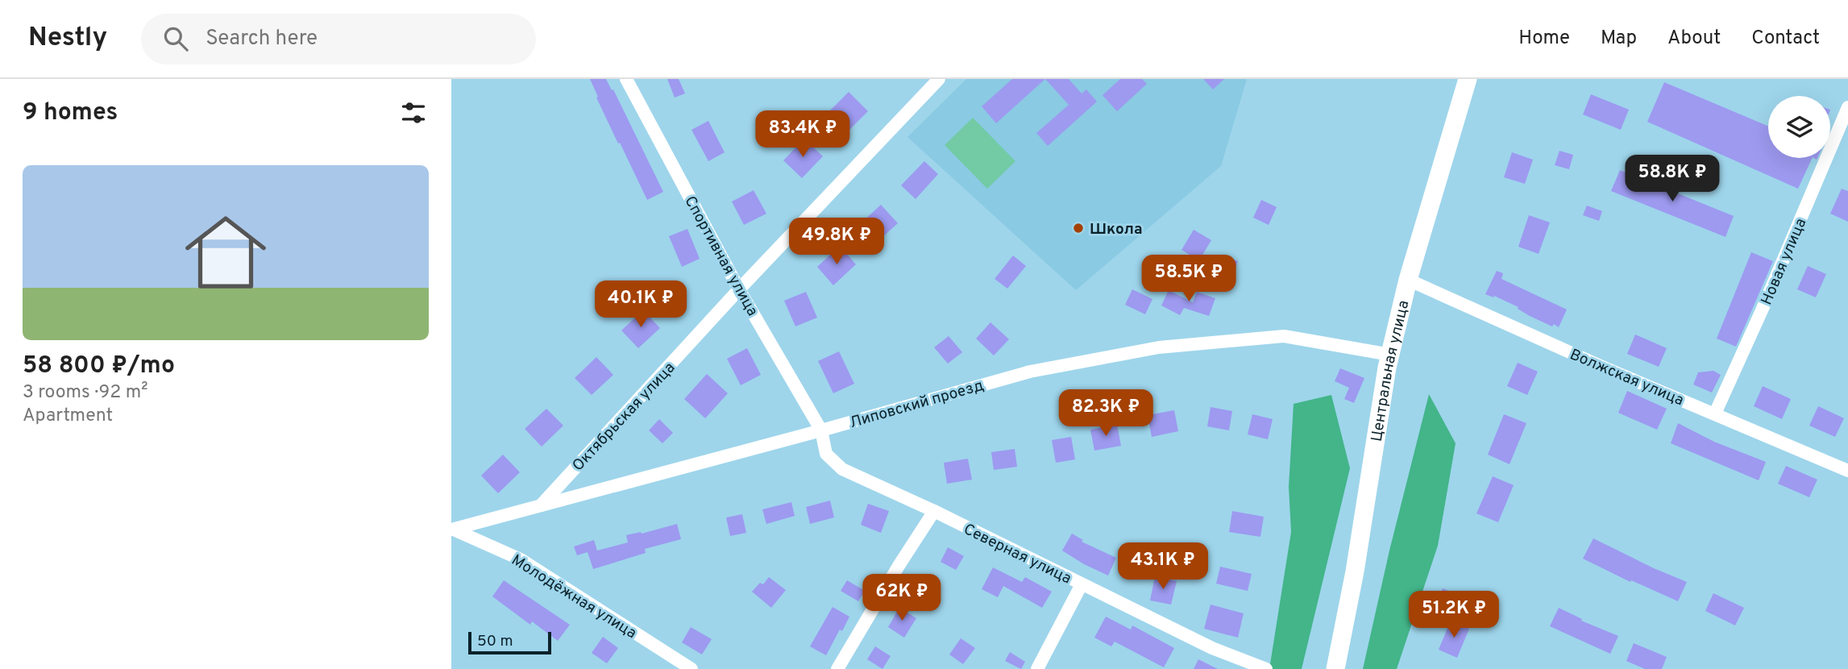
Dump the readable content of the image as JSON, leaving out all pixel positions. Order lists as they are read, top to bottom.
{
  "streets": {
    "main road": ["Центральная улица"],
    "street": [
      "Спортивная улица",
      "Новая улица",
      "Волжская улица",
      "Липовский проезд",
      "Октябрьская улица",
      "Северная улица",
      "Молодёжная улица"
    ]
  },
  "crossings": [
    ["Спортивная улица", "Липовский проезд"],
    ["Спортивная улица", "Октябрьская улица"],
    ["Спортивная улица", "Северная улица"],
    ["Новая улица", "Волжская улица"],
    ["Центральная улица", "Волжская улица"],
    ["Центральная улица", "Липовский проезд"],
    ["Липовский проезд", "Октябрьская улица"],
    ["Липовский проезд", "Северная улица"],
    ["Липовский проезд", "Молодёжная улица"]
  ],
  "places": ["Школа"],
  "scale_bar": "50 m",
  "page": {
    "header": "Nestly",
    "search": "Search here",
    "nav": [
      "Home",
      "Map",
      "About",
      "Contact"
    ],
    "heading": "9 homes",
    "price": [
      "83.4K ₽",
      "58.8K ₽",
      "49.8K ₽",
      "58.5K ₽",
      "40.1K ₽",
      "82.3K ₽",
      "43.1K ₽",
      "62K ₽",
      "51.2K ₽"
    ],
    "list": [
      {
        "name": "58 800 ₽/mo",
        "note": "3 rooms · 92 m² · Apartment"
      }
    ],
    "scale": "50 m"
  }
}
